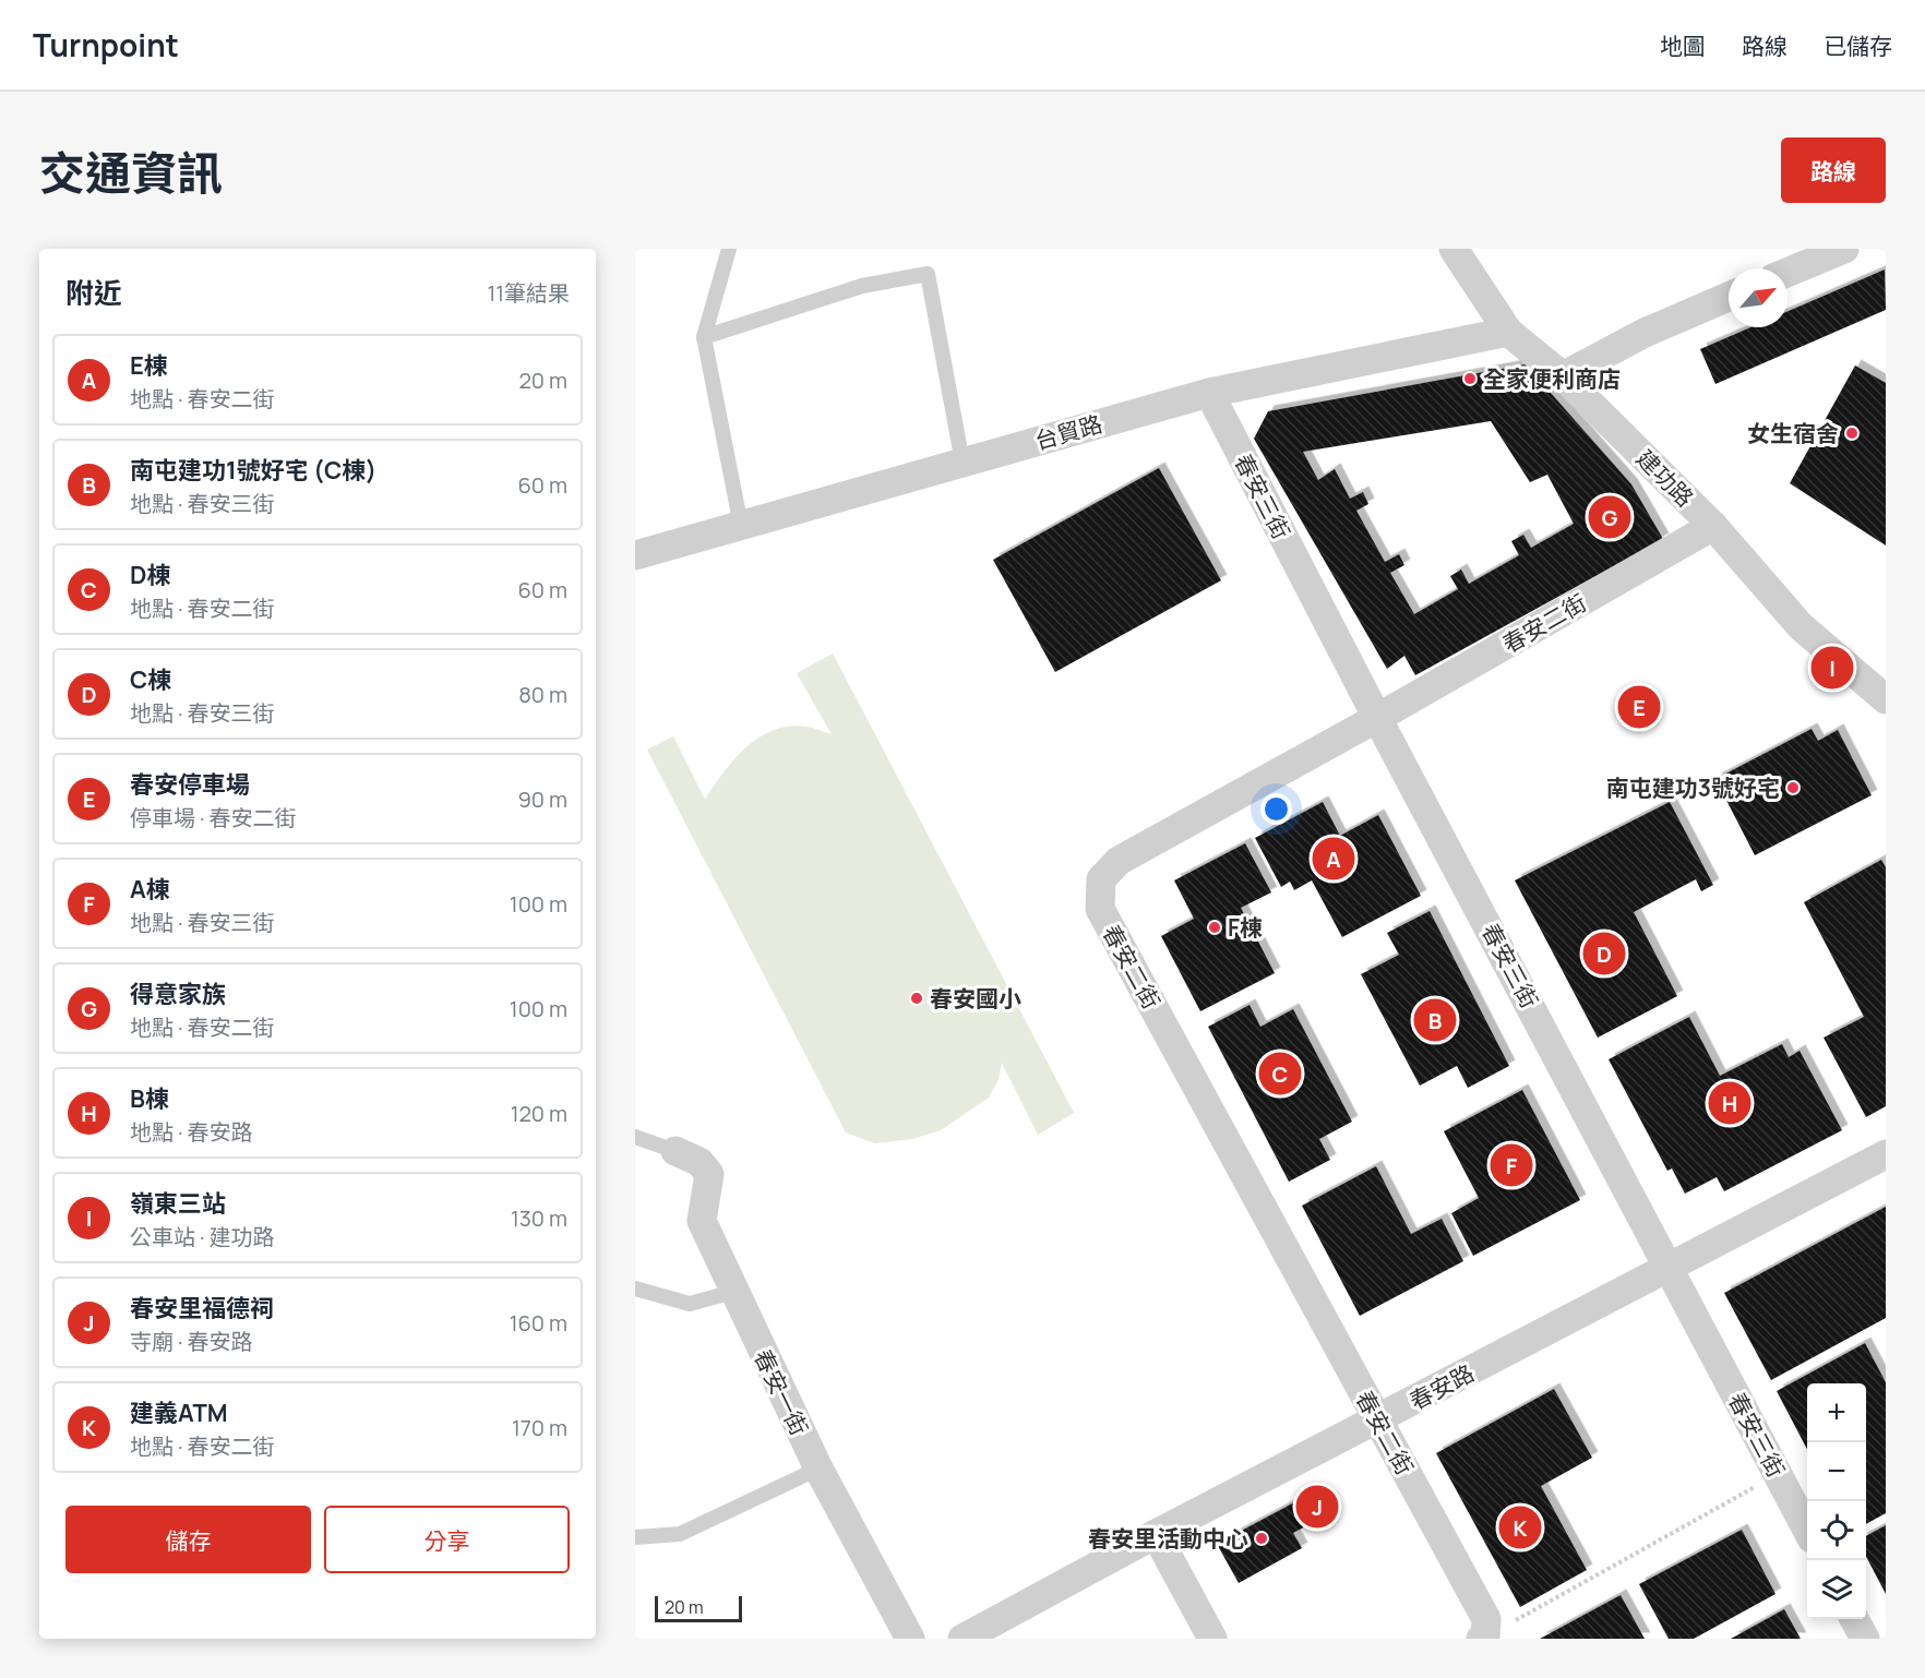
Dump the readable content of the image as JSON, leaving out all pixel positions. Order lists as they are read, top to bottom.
{
  "streets": {
    "street": [
      "台貿路",
      "建功路",
      "春安三街",
      "春安二街",
      "春安路",
      "春安一街"
    ]
  },
  "crossings": [
    ["台貿路", "建功路"],
    ["台貿路", "春安三街"],
    ["建功路", "春安二街"],
    ["春安三街", "春安二街"],
    ["春安三街", "春安路"],
    ["春安二街", "春安路"]
  ],
  "places": [
    "全家便利商店",
    "女生宿舍",
    "南屯建功3號好宅",
    "F棟",
    "春安國小",
    "春安里活動中心"
  ],
  "scale_bar": "20 m",
  "north": "top right",
  "page": {
    "header": "Turnpoint",
    "nav": ["地圖", "路線", "已儲存"],
    "title": "交通資訊",
    "buttons": [
      "路線",
      ["儲存", "分享"]
    ],
    "heading": ["附近", "11筆結果"],
    "list": [
      {
        "mark": "A",
        "name": "E棟",
        "note": "地點 · 春安二街",
        "value": "20 m"
      },
      {
        "mark": "B",
        "name": "南屯建功1號好宅 (C棟)",
        "note": "地點 · 春安三街",
        "value": "60 m"
      },
      {
        "mark": "C",
        "name": "D棟",
        "note": "地點 · 春安二街",
        "value": "60 m"
      },
      {
        "mark": "D",
        "name": "C棟",
        "note": "地點 · 春安三街",
        "value": "80 m"
      },
      {
        "mark": "E",
        "name": "春安停車場",
        "note": "停車場 · 春安二街",
        "value": "90 m"
      },
      {
        "mark": "F",
        "name": "A棟",
        "note": "地點 · 春安三街",
        "value": "100 m"
      },
      {
        "mark": "G",
        "name": "得意家族",
        "note": "地點 · 春安二街",
        "value": "100 m"
      },
      {
        "mark": "H",
        "name": "B棟",
        "note": "地點 · 春安路",
        "value": "120 m"
      },
      {
        "mark": "I",
        "name": "嶺東三站",
        "note": "公車站 · 建功路",
        "value": "130 m"
      },
      {
        "mark": "J",
        "name": "春安里福德祠",
        "note": "寺廟 · 春安路",
        "value": "160 m"
      },
      {
        "mark": "K",
        "name": "建義ATM",
        "note": "地點 · 春安二街",
        "value": "170 m"
      }
    ],
    "pins": [
      "G",
      "I",
      "E",
      "A",
      "D",
      "B",
      "C",
      "H",
      "F",
      "J",
      "K"
    ],
    "map_buttons": ["+", "−"],
    "scale": "20 m"
  }
}
